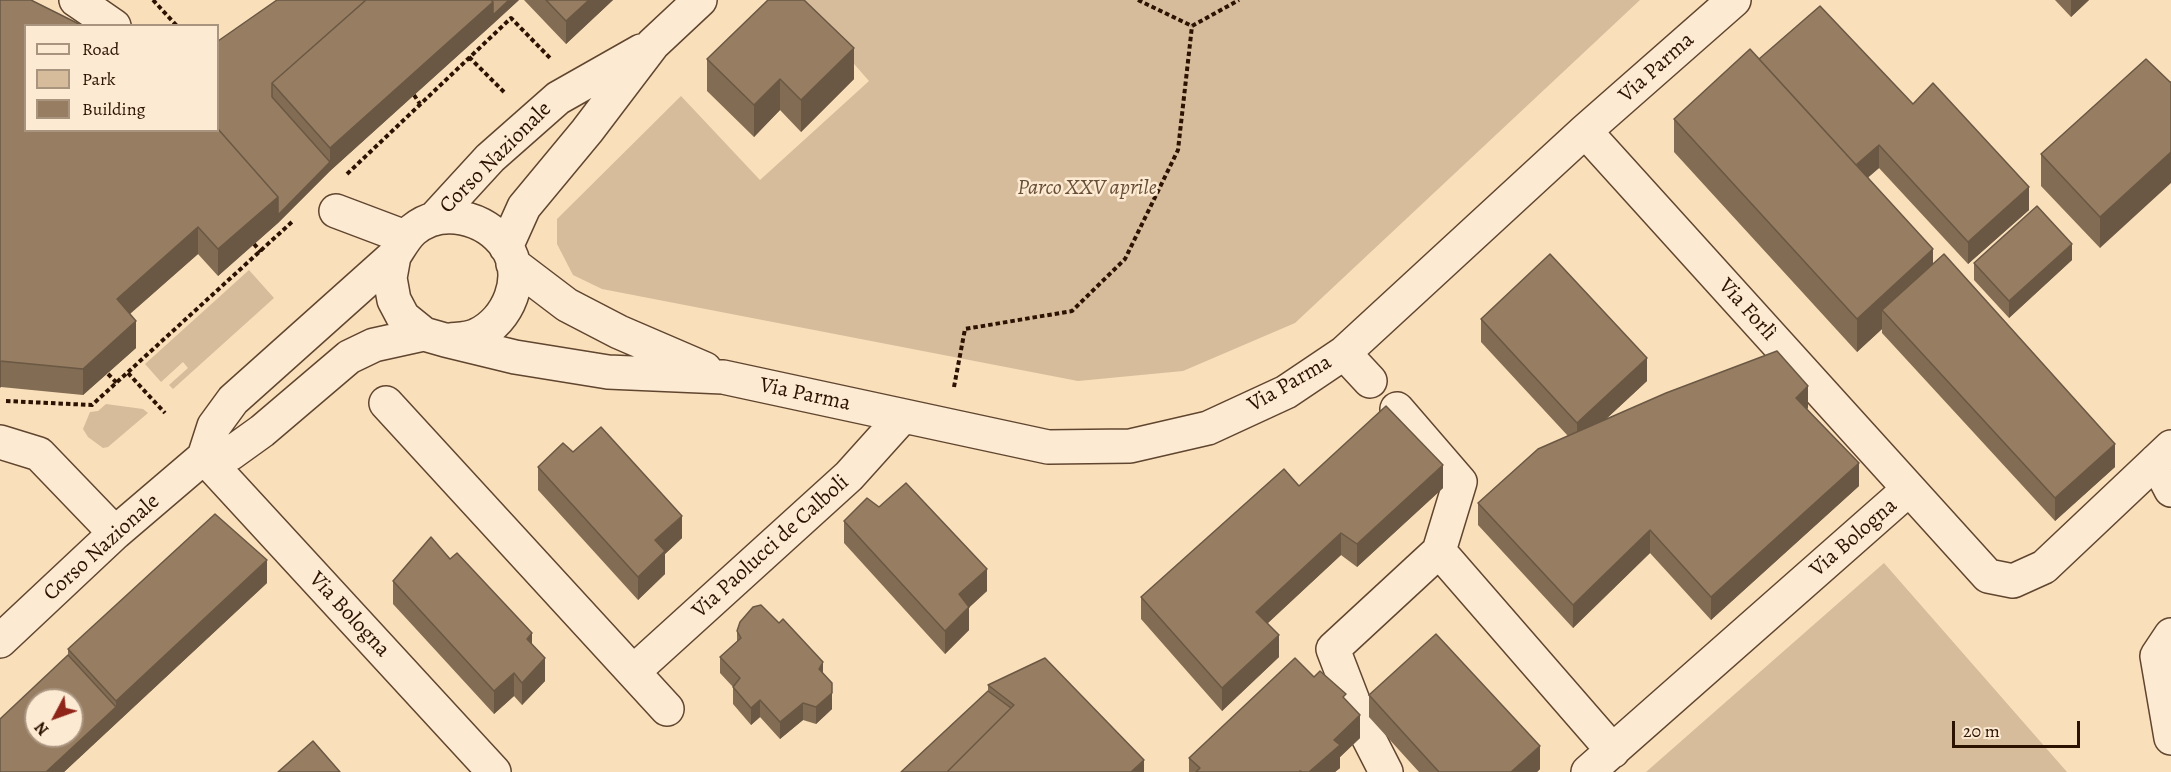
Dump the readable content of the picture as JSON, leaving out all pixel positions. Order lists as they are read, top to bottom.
{
  "streets": {
    "street": [
      "Via Parma",
      "Corso Nazionale",
      "Via Forlì",
      "Via Bologna",
      "Via Paolucci de Calboli"
    ]
  },
  "crossings": [
    ["Via Parma", "Corso Nazionale"],
    ["Via Parma", "Via Forlì"],
    ["Via Parma", "Via Paolucci de Calboli"],
    ["Corso Nazionale", "Via Bologna"],
    ["Via Forlì", "Via Bologna"]
  ],
  "parks": ["Parco XXV aprile"],
  "legend": ["Road", "Park", "Building"],
  "scale_bar": "20 m",
  "north": "bottom left"
}
